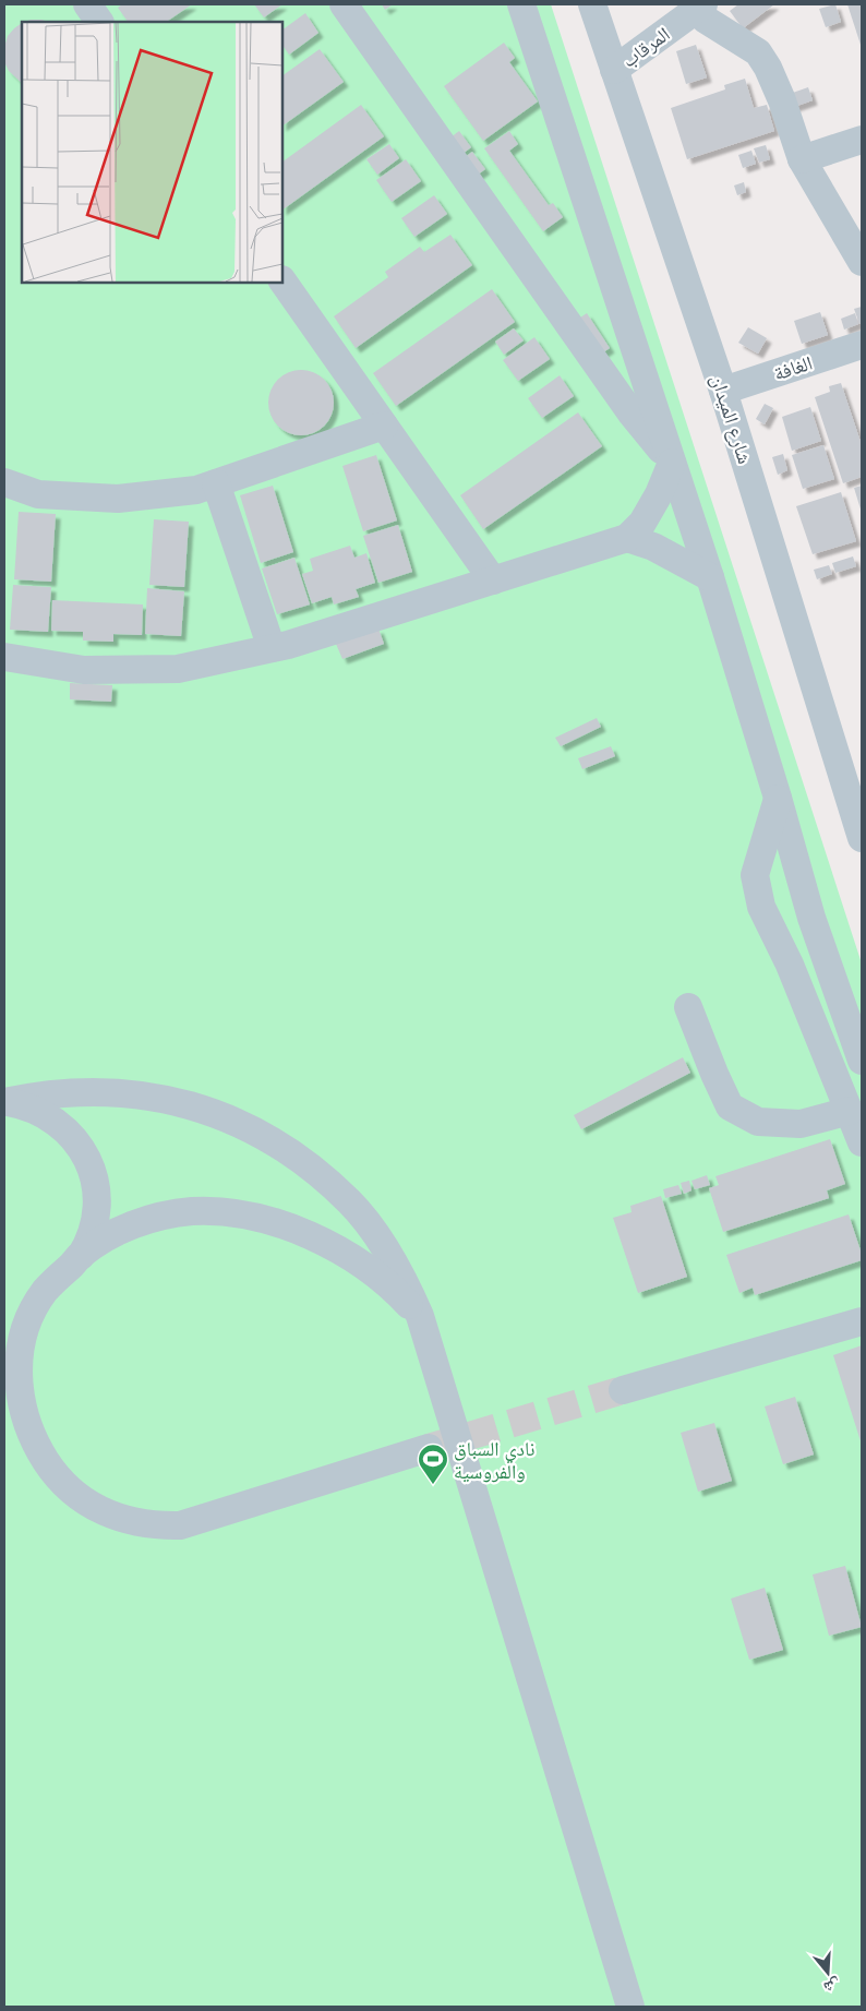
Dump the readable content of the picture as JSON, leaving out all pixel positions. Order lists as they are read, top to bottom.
{
  "streets": {
    "street": ["المرقاب", "الغافة", "شارع الميدان"]
  },
  "crossings": [
    ["المرقاب", "شارع الميدان"],
    ["الغافة", "شارع الميدان"]
  ],
  "places": {
    "sports": ["نادي السباق والفروسية"]
  },
  "north": "bottom"
}
